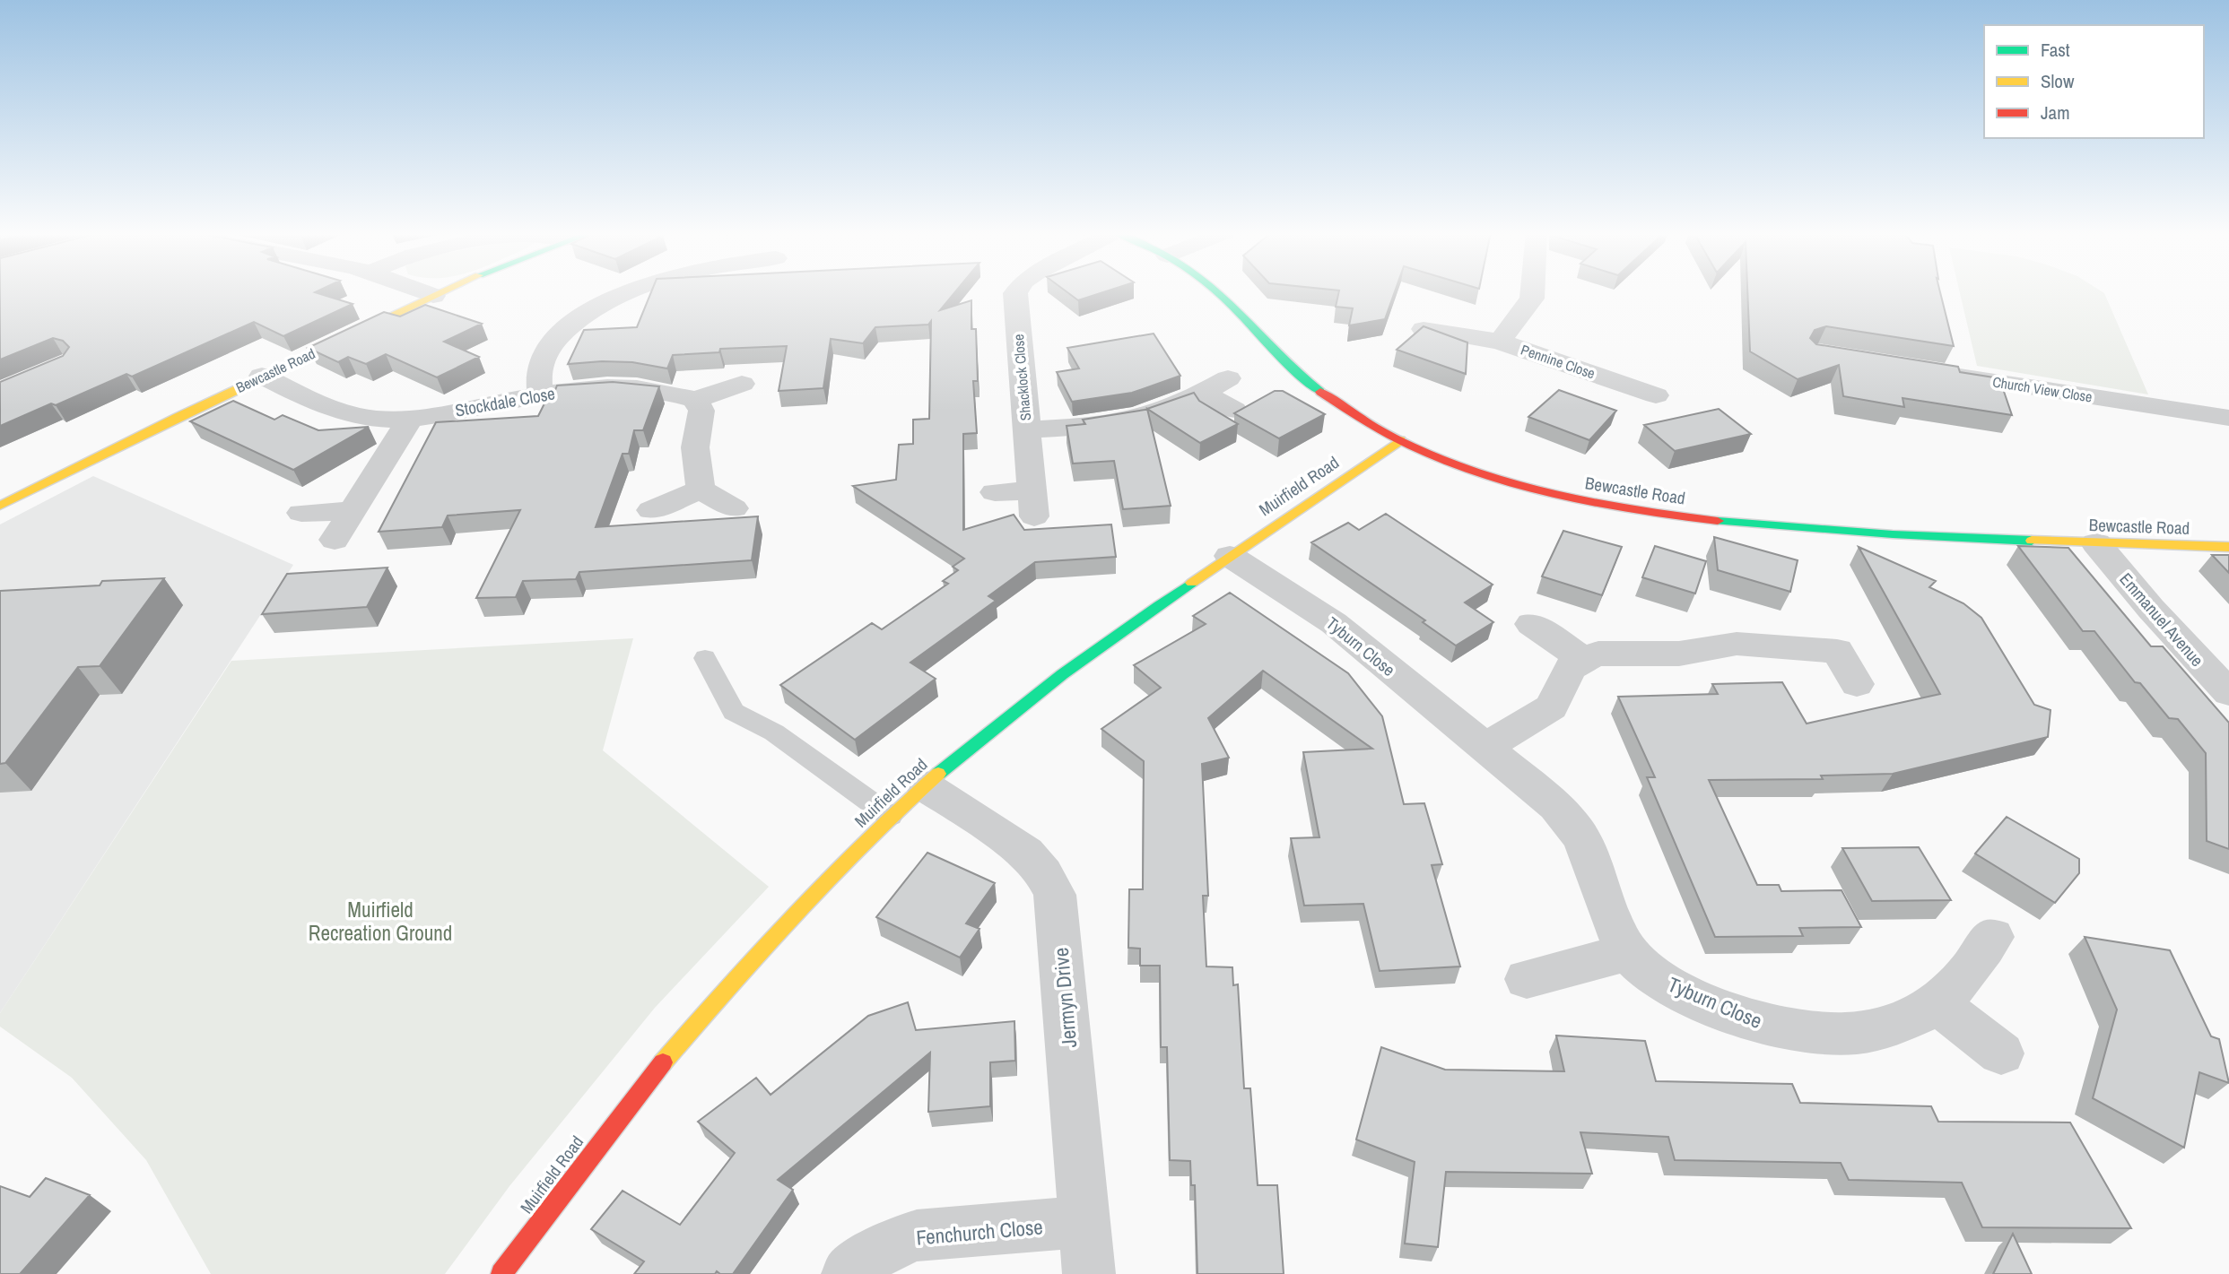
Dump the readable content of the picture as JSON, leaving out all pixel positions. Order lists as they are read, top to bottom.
{
  "streets": {
    "street": [
      "Pennine Close",
      "Bewcastle Road",
      "Shacklock Close",
      "Church View Close",
      "Stockdale Close",
      "Muirfield Road",
      "Emmanuel Avenue",
      "Tyburn Close",
      "Jermyn Drive",
      "Fenchurch Close"
    ]
  },
  "crossings": [
    ["Bewcastle Road", "Stockdale Close"],
    ["Bewcastle Road", "Muirfield Road"],
    ["Bewcastle Road", "Emmanuel Avenue"],
    ["Muirfield Road", "Tyburn Close"],
    ["Muirfield Road", "Jermyn Drive"],
    ["Jermyn Drive", "Fenchurch Close"]
  ],
  "parks": ["Muirfield Recreation Ground"],
  "legend": ["Fast", "Slow", "Jam"]
}
